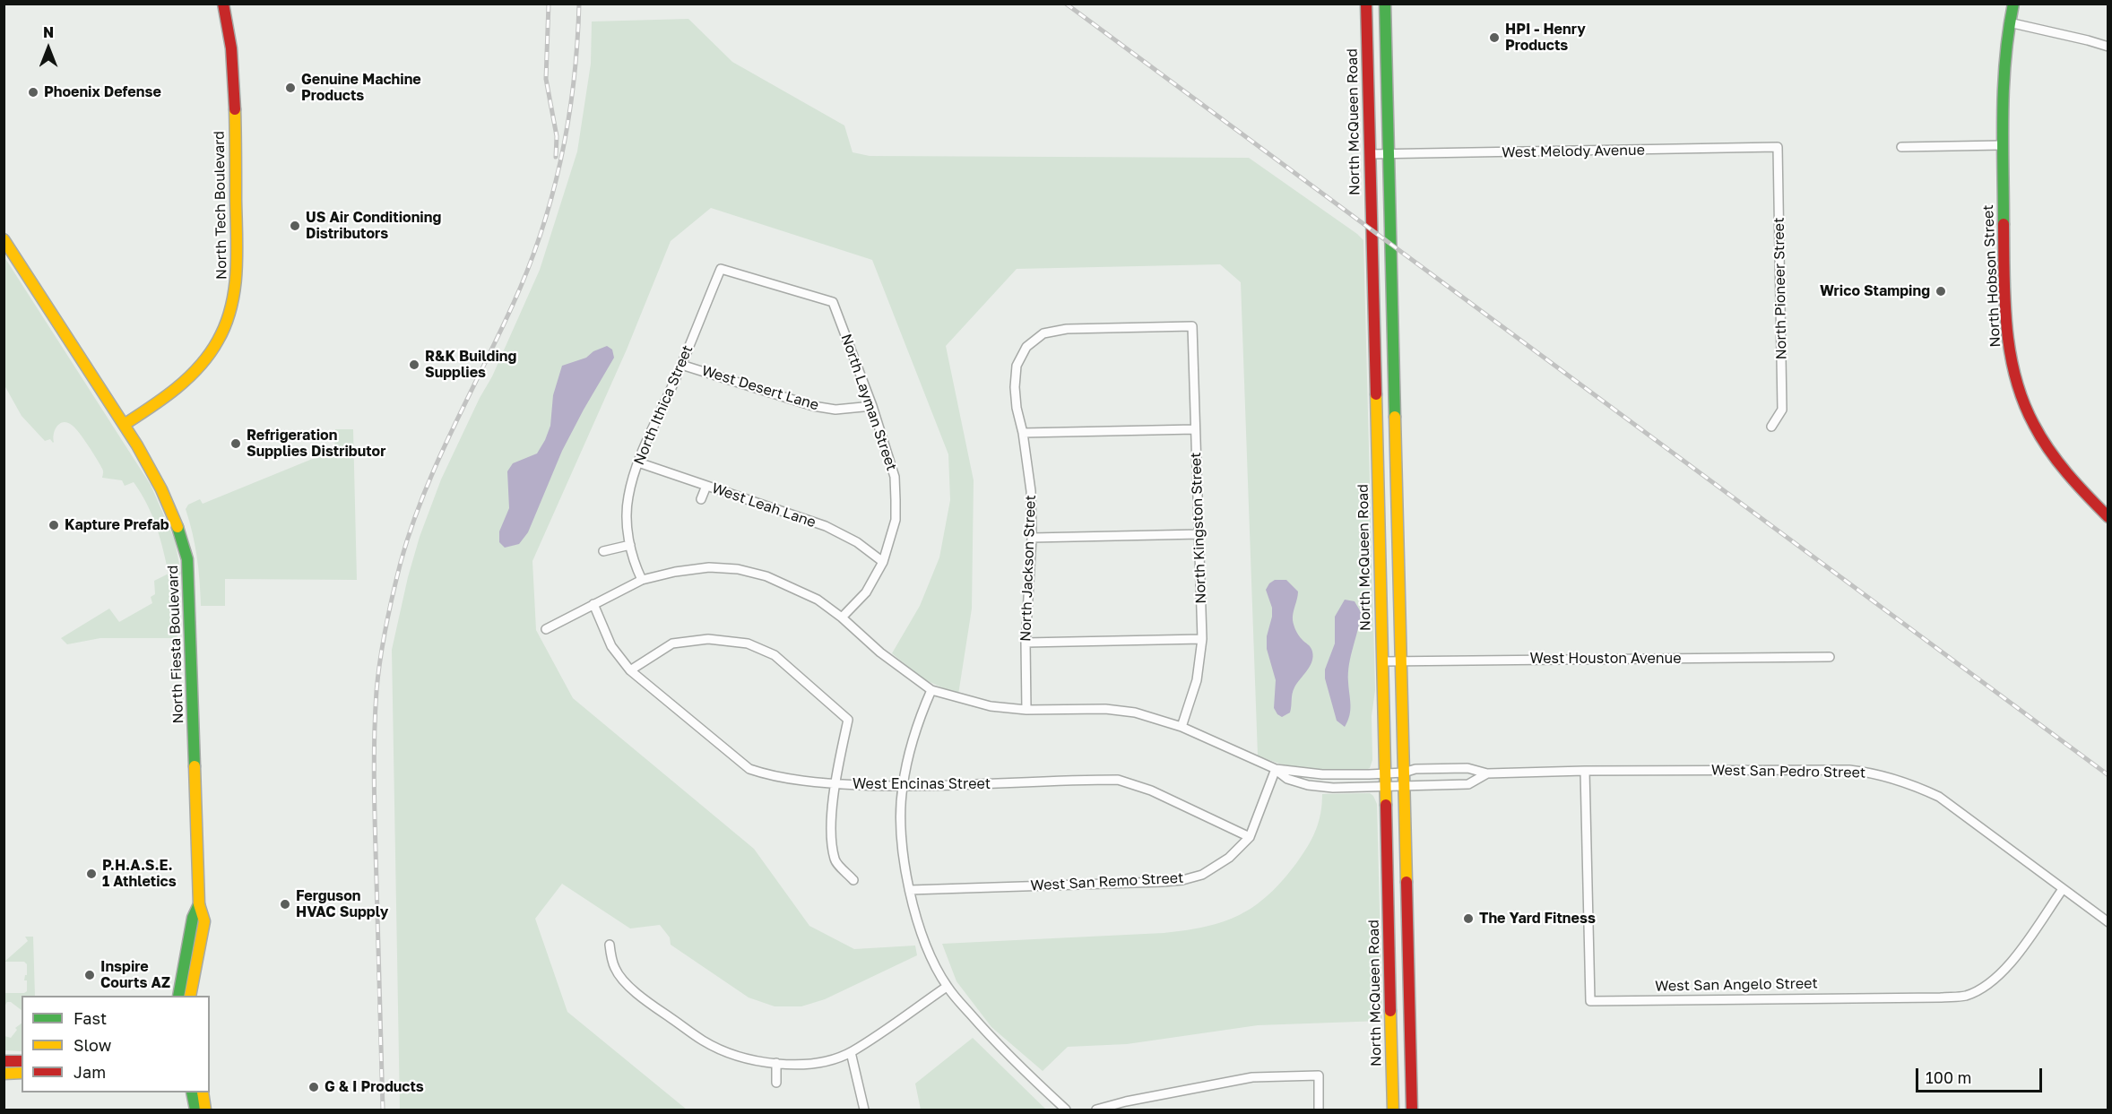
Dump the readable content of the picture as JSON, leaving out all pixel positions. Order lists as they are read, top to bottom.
{
  "streets": {
    "main road": [
      "North McQueen Road",
      "North Tech Boulevard",
      "North Hobson Street",
      "North Fiesta Boulevard"
    ],
    "street": [
      "West Melody Avenue",
      "North Pioneer Street",
      "West Desert Lane",
      "North Layman Street",
      "North Ithica Street",
      "West Leah Lane",
      "North Kingston Street",
      "North Jackson Street",
      "West Houston Avenue",
      "West San Pedro Street",
      "West Encinas Street",
      "West San Remo Street",
      "West San Angelo Street"
    ]
  },
  "crossings": [
    ["North McQueen Road", "West Melody Avenue"],
    ["North McQueen Road", "West Houston Avenue"],
    ["North McQueen Road", "West San Pedro Street"],
    ["West Melody Avenue", "North Pioneer Street"],
    ["North Tech Boulevard", "North Fiesta Boulevard"],
    ["West Desert Lane", "North Layman Street"],
    ["West Desert Lane", "North Ithica Street"],
    ["North Layman Street", "North Ithica Street"],
    ["North Layman Street", "West Leah Lane"],
    ["North Layman Street", "West San Pedro Street"],
    ["North Ithica Street", "West Leah Lane"],
    ["North Ithica Street", "West San Pedro Street"],
    ["North Kingston Street", "North Jackson Street"],
    ["North Kingston Street", "West San Pedro Street"],
    ["North Jackson Street", "West San Pedro Street"],
    ["West San Pedro Street", "West Encinas Street"],
    ["West San Pedro Street", "West San Remo Street"],
    ["West San Pedro Street", "West San Angelo Street"],
    ["West Encinas Street", "West San Remo Street"]
  ],
  "places": [
    "HPI - Henry Products",
    "Genuine Machine Products",
    "Phoenix Defense",
    "US Air Conditioning Distributors",
    "Wrico Stamping",
    "R&K Building Supplies",
    "Refrigeration Supplies Distributor",
    "Kapture Prefab",
    "P.H.A.S.E. 1 Athletics",
    "Ferguson HVAC Supply",
    "The Yard Fitness",
    "Inspire Courts AZ",
    "G & I Products"
  ],
  "legend": ["Fast", "Slow", "Jam"],
  "scale_bar": "100 m",
  "north": "top"
}
